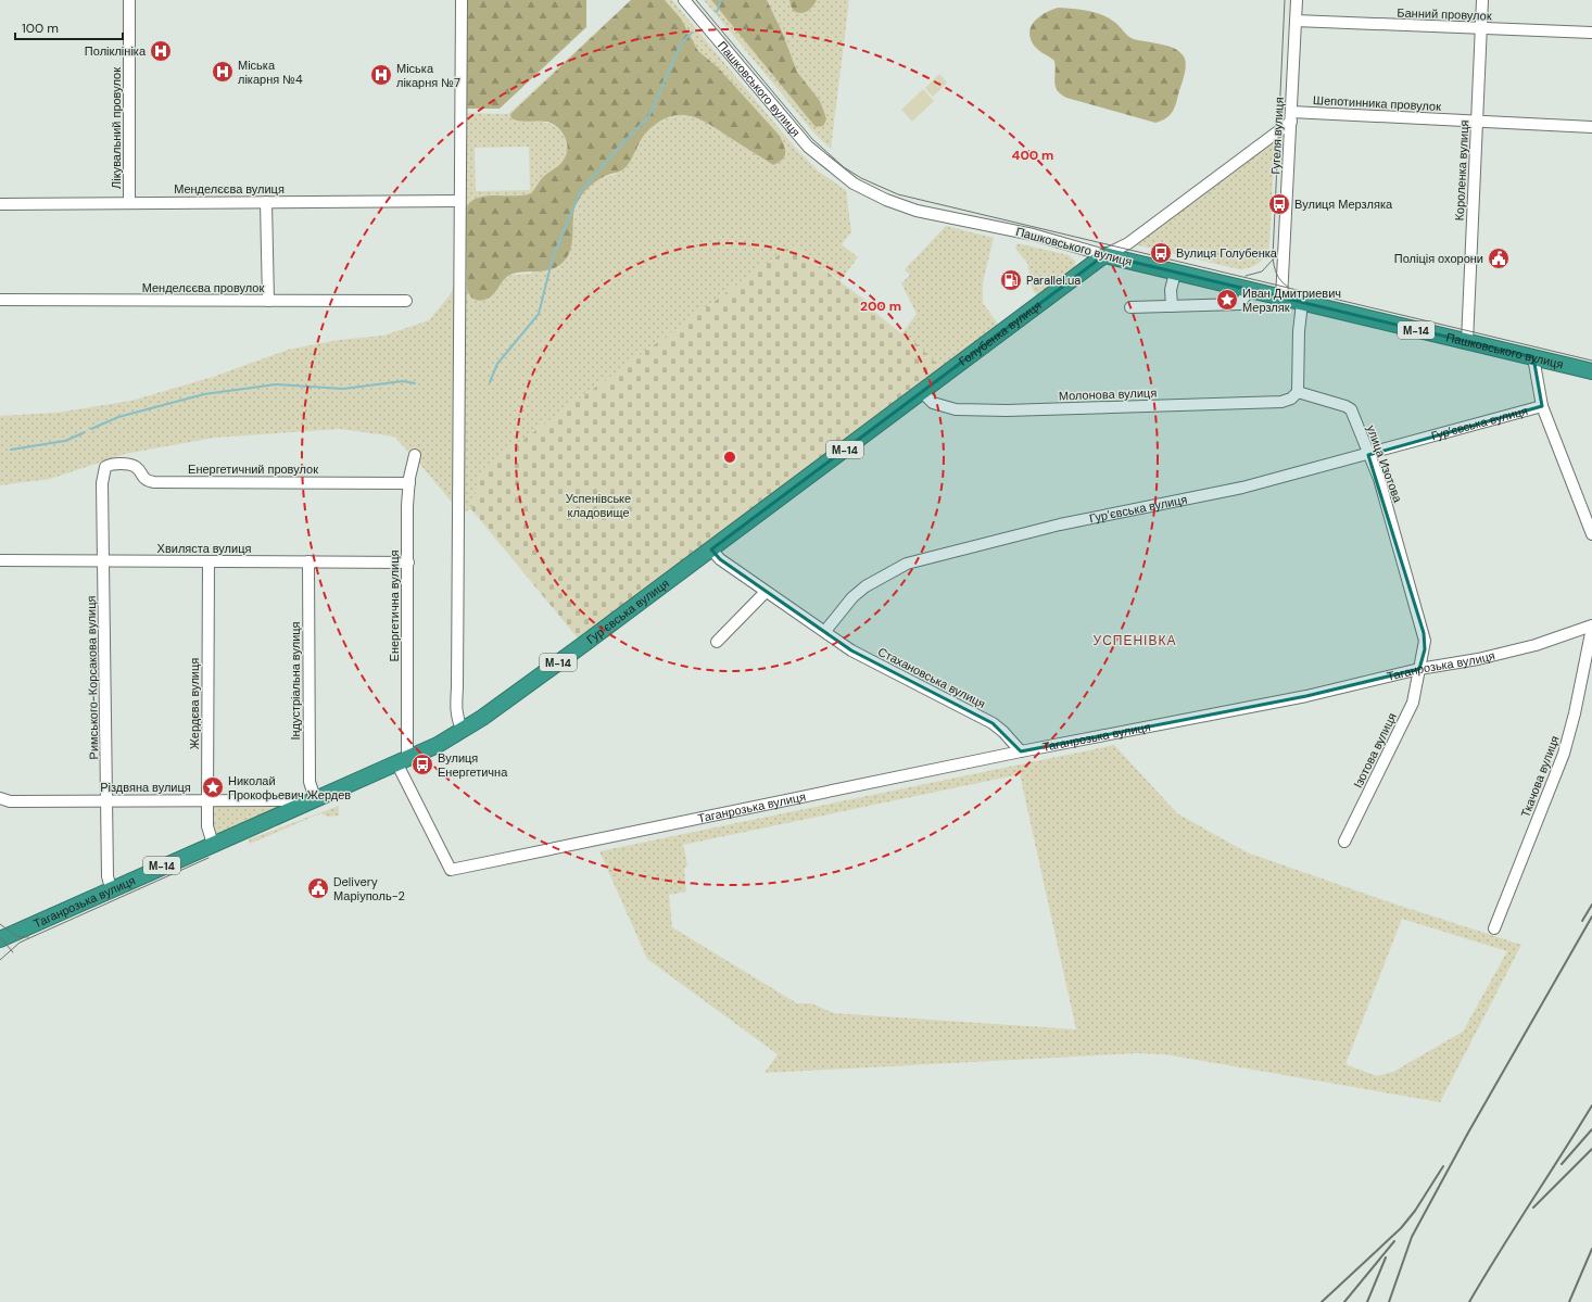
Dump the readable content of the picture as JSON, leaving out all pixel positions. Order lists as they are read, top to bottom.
{
  "streets": {
    "highway": [
      "Пашковського вулиця",
      "М-14",
      "Голубенка вулиця",
      "Гур’євська вулиця",
      "Таганрозька вулиця"
    ],
    "street": [
      "Банний провулок",
      "Шепотинника провулок",
      "Лікувальний провулок",
      "Гугеля вулиця",
      "Короленка вулиця",
      "Менделєєва вулиця",
      "Менделєєва провулок",
      "Молонова вулиця",
      "улица Изотова",
      "Енергетичний провулок",
      "Хвиляста вулиця",
      "Енергетична вулиця",
      "Римського-Корсакова вулиця",
      "Стахановська вулиця",
      "Індустріальна вулиця",
      "Жердєва вулиця",
      "Ізотова вулиця",
      "Ткачова вулиця",
      "Різдвяна вулиця"
    ]
  },
  "crossings": [
    ["Банний провулок", "Гугеля вулиця"],
    ["Банний провулок", "Короленка вулиця"],
    ["Пашковського вулиця", "Гугеля вулиця"],
    ["Пашковського вулиця", "Короленка вулиця"],
    ["Пашковського вулиця", "Голубенка вулиця"],
    ["Шепотинника провулок", "Гугеля вулиця"],
    ["Шепотинника провулок", "Короленка вулиця"],
    ["Шепотинника провулок", "Голубенка вулиця"],
    ["Лікувальний провулок", "Менделєєва вулиця"],
    ["Гугеля вулиця", "Голубенка вулиця"],
    ["Голубенка вулиця", "Молонова вулиця"],
    ["Голубенка вулиця", "Гур’євська вулиця"],
    ["Молонова вулиця", "улица Изотова"],
    ["Гур’євська вулиця", "улица Изотова"],
    ["Гур’євська вулиця", "Енергетична вулиця"],
    ["Гур’євська вулиця", "Таганрозька вулиця"],
    ["Гур’євська вулиця", "Стахановська вулиця"],
    ["улица Изотова", "Таганрозька вулиця"],
    ["улица Изотова", "Ізотова вулиця"],
    ["Енергетичний провулок", "Енергетична вулиця"],
    ["Енергетичний провулок", "Римського-Корсакова вулиця"],
    ["Хвиляста вулиця", "Енергетична вулиця"],
    ["Хвиляста вулиця", "Римського-Корсакова вулиця"],
    ["Хвиляста вулиця", "Індустріальна вулиця"],
    ["Хвиляста вулиця", "Жердєва вулиця"],
    ["Енергетична вулиця", "Таганрозька вулиця"],
    ["Таганрозька вулиця", "Римського-Корсакова вулиця"],
    ["Таганрозька вулиця", "Стахановська вулиця"],
    ["Таганрозька вулиця", "Індустріальна вулиця"],
    ["Таганрозька вулиця", "Жердєва вулиця"],
    ["Таганрозька вулиця", "Ізотова вулиця"],
    ["Таганрозька вулиця", "Ткачова вулиця"],
    ["Таганрозька вулиця", "Різдвяна вулиця"],
    ["Римського-Корсакова вулиця", "Різдвяна вулиця"],
    ["Жердєва вулиця", "Різдвяна вулиця"]
  ],
  "districts": ["УСПЕНІВКА"],
  "parks": ["Успенівське кладовище"],
  "places": {
    "hospital": ["Поліклініка", "Міська лікарня №4", "Міська лікарня №7"],
    "bus stop": ["Вулиця Мерзляка", "Вулиця Голубенка", "Вулиця Енергетична"],
    "public building": ["Поліція охорони", "Delivery Марiуполь-2"],
    "fuel station": ["Parallel.ua"],
    "place": ["Иван Дмитриевич Мерзляк", "Николай Прокофьевич Жердев"]
  },
  "scale_bar": "100 m",
  "rings": ["400 m", "200 m"]
}
